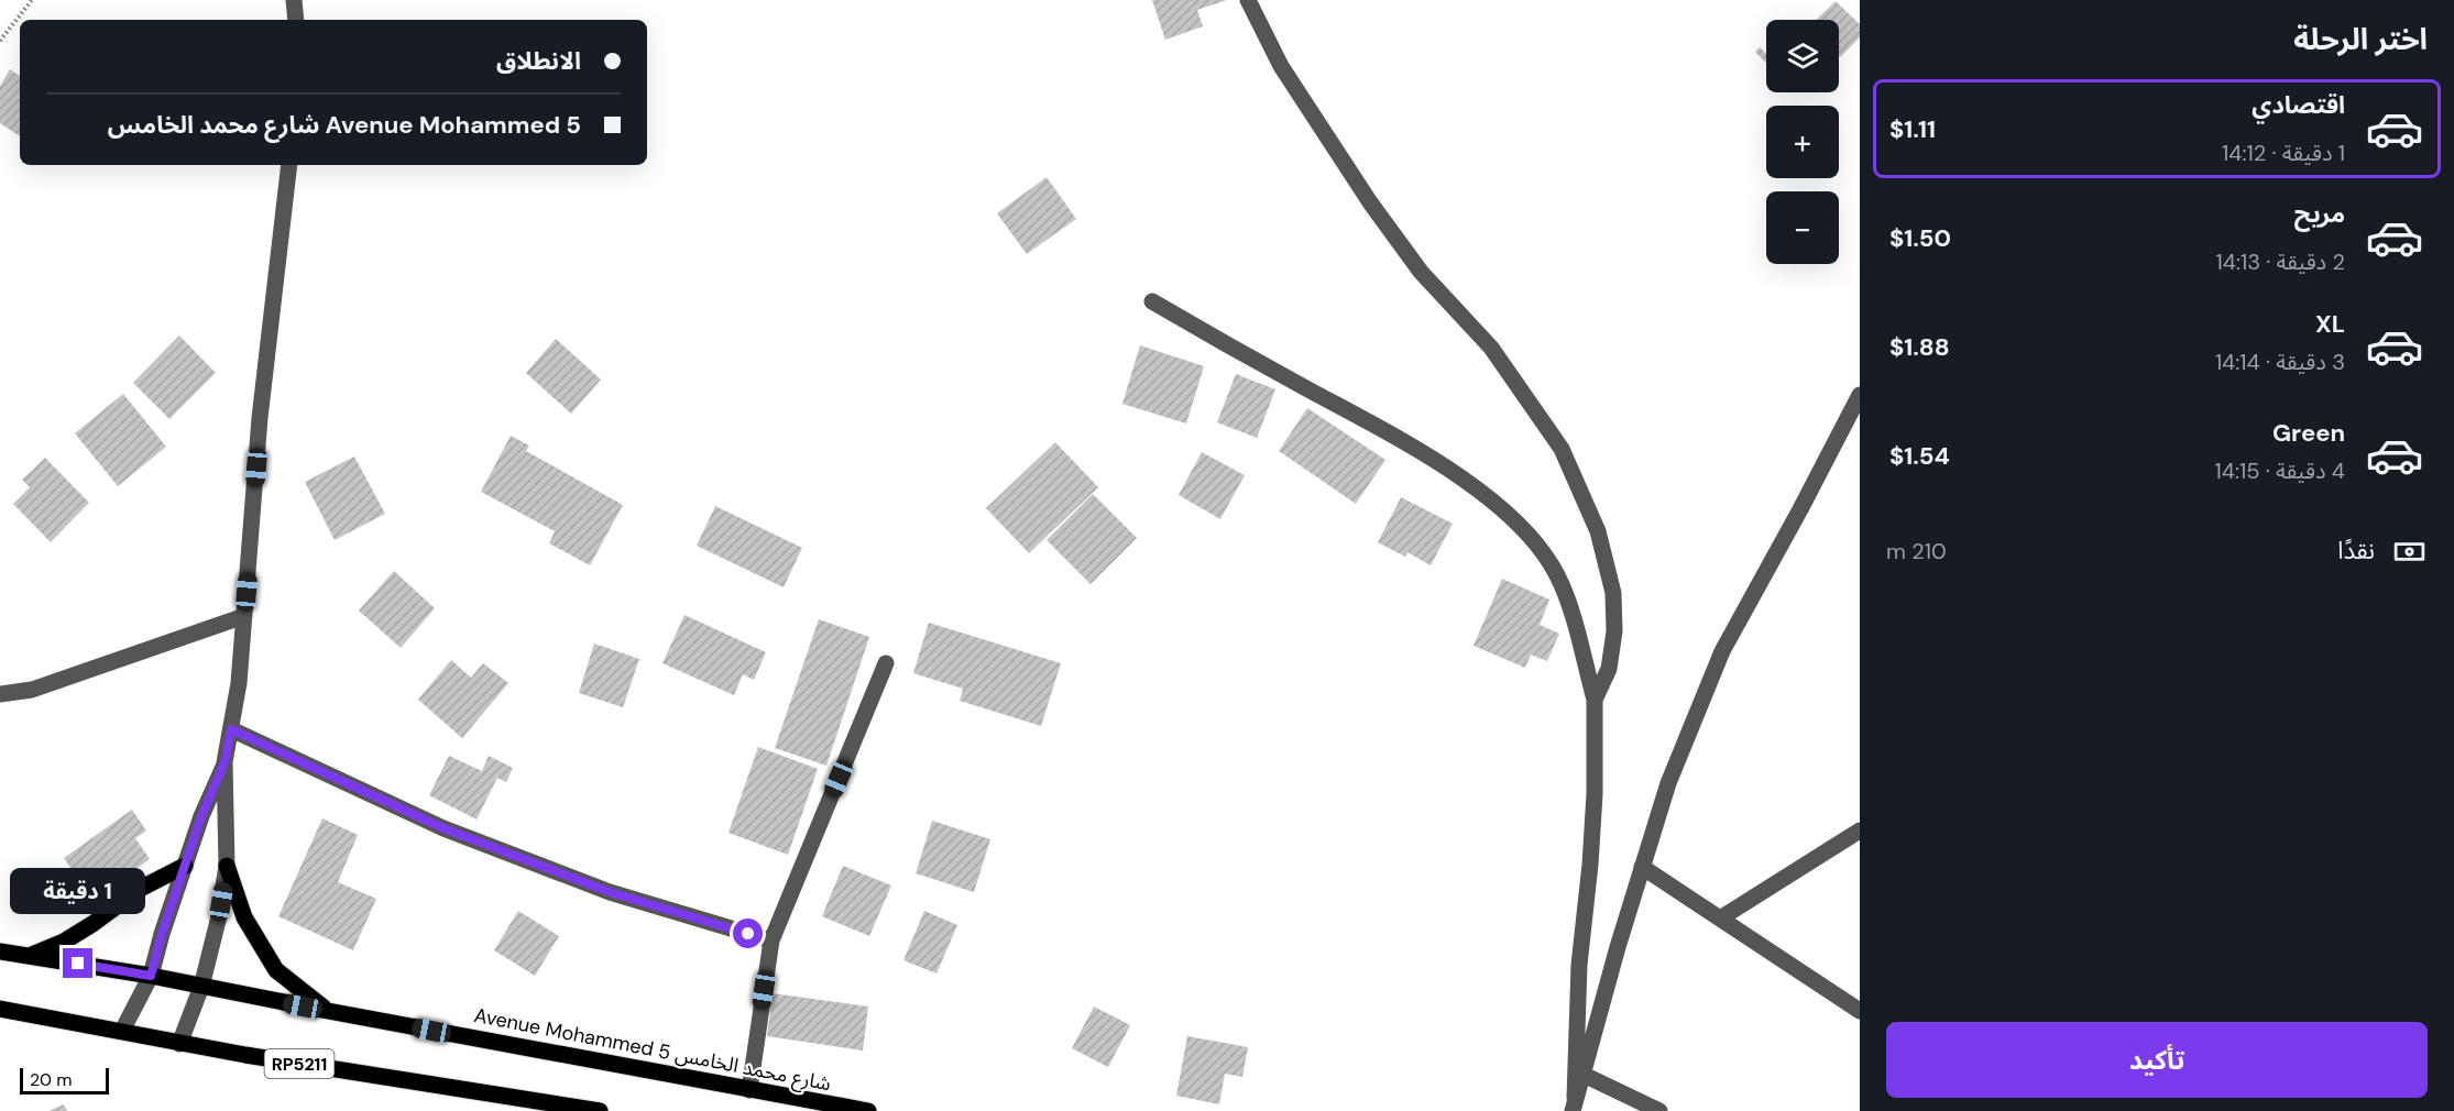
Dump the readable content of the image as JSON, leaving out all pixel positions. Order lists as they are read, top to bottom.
{
  "streets": {
    "main road": ["Avenue Mohammed 5 شارع محمد الخامس", "RP5211"]
  },
  "scale_bar": "20 m",
  "page": {
    "heading": "اختر الرحلة",
    "map_buttons": ["+", "−"],
    "banner": ["الانطلاق", "Avenue Mohammed 5 شارع محمد الخامس"],
    "list": [
      {
        "name": "اقتصادي",
        "note": "1 دقيقة · 14:12",
        "value": "$1.11"
      },
      {
        "name": "مريح",
        "note": "2 دقيقة · 14:13",
        "value": "$1.50"
      },
      {
        "name": "XL",
        "note": "3 دقيقة · 14:14",
        "value": "$1.88"
      },
      {
        "name": "Green",
        "note": "4 دقيقة · 14:15",
        "value": "$1.54"
      }
    ],
    "pay": ["نقدًا", "210 m"],
    "bubble": "1 دقيقة",
    "buttons": "تأكيد",
    "scale": "20 m"
  }
}
